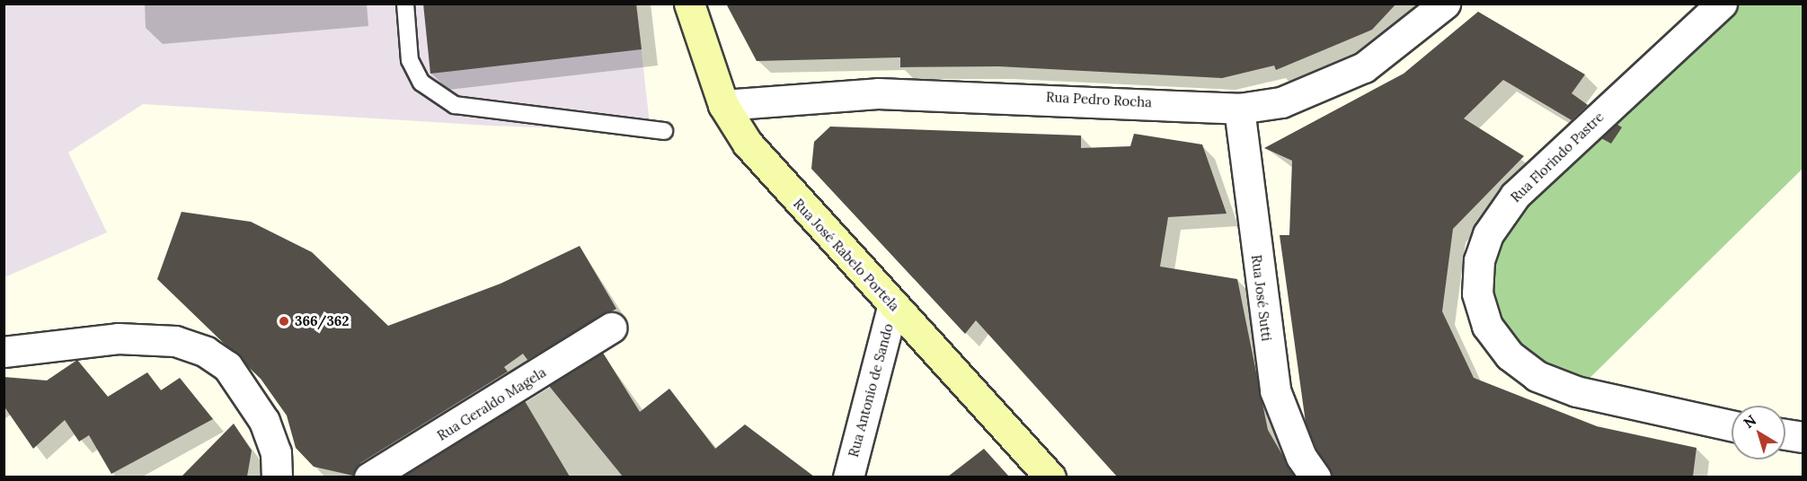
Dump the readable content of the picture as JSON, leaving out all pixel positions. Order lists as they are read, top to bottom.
{
  "streets": {
    "street": [
      "Rua Pedro Rocha",
      "Rua Florindo Pastre",
      "Rua José Rabelo Portela",
      "Rua José Sutti",
      "Rua Antonio de Sando",
      "Rua Geraldo Magela"
    ]
  },
  "crossings": [
    ["Rua Pedro Rocha", "Rua José Rabelo Portela"],
    ["Rua Pedro Rocha", "Rua José Sutti"],
    ["Rua José Rabelo Portela", "Rua Antonio de Sando"]
  ],
  "places": ["366/362"],
  "north": "top left"
}
